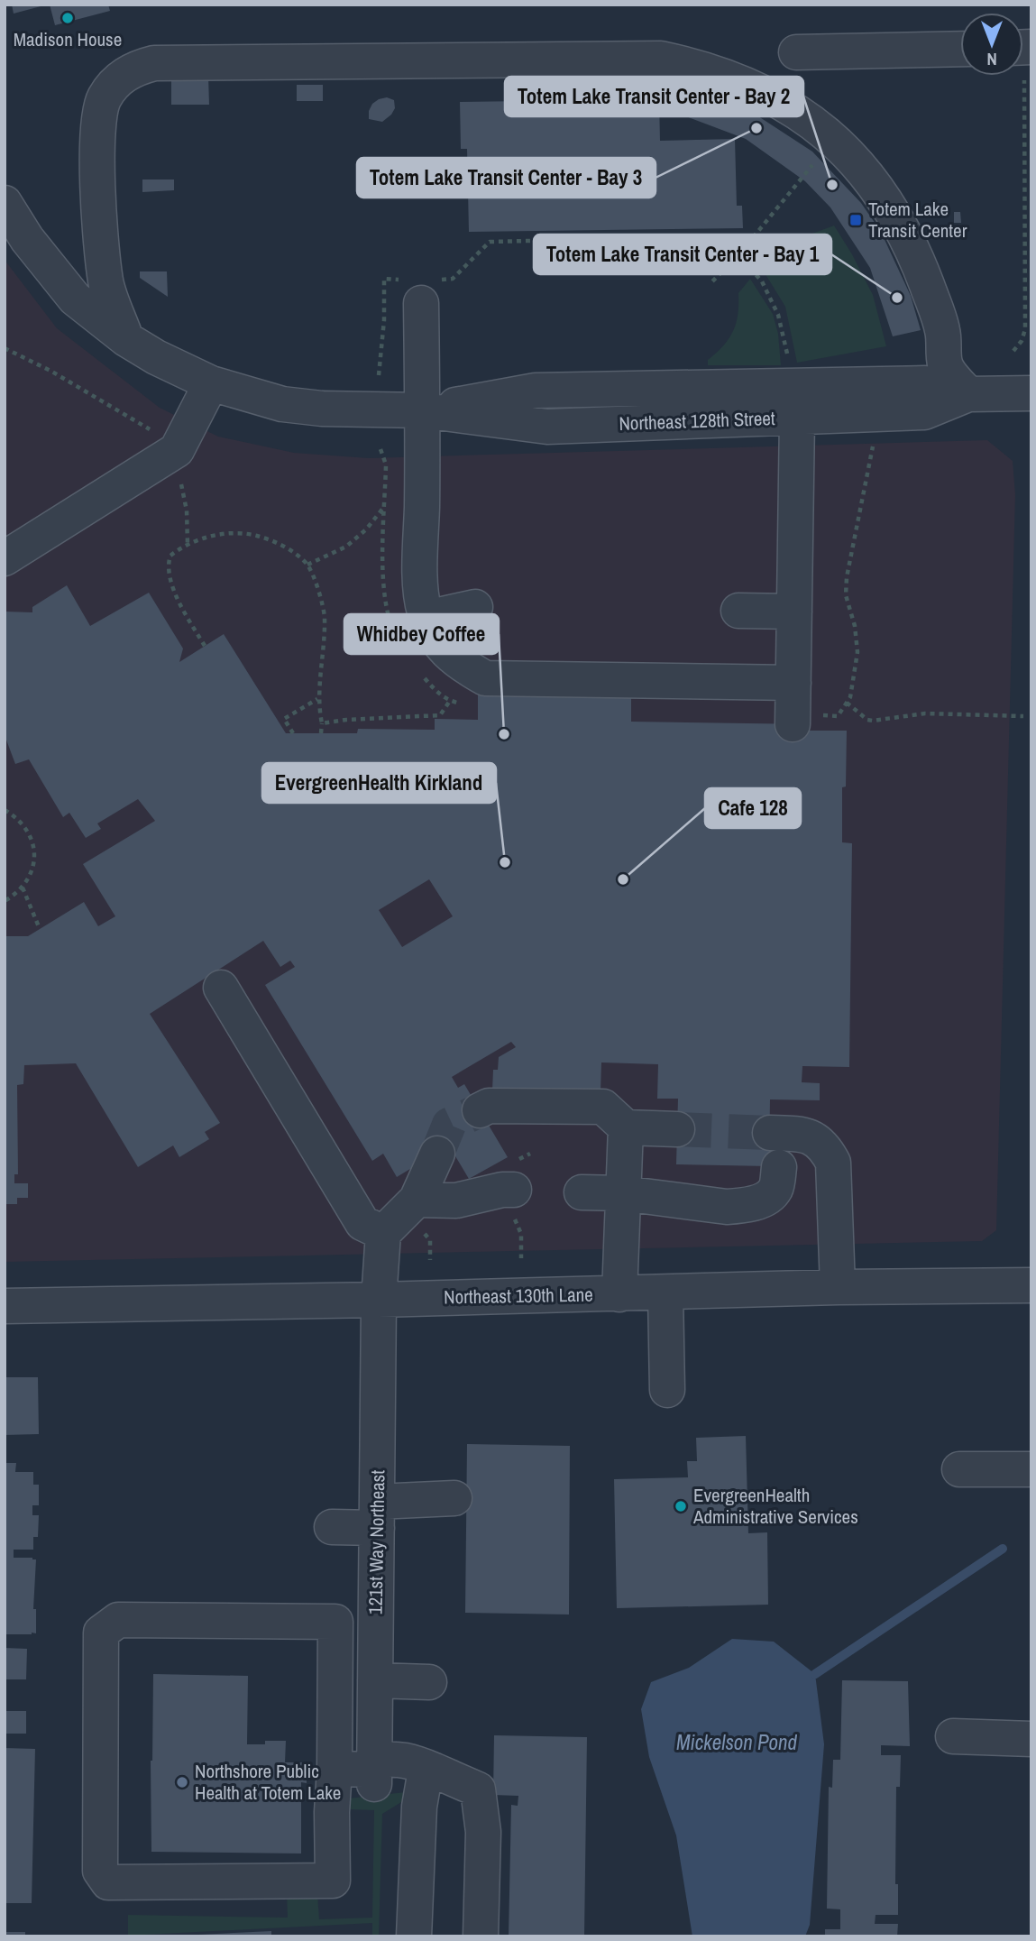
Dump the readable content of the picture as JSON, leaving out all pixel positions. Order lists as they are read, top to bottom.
{
  "streets": {
    "street": ["Northeast 128th Street", "Northeast 130th Lane", "121st Way Northeast"]
  },
  "crossings": [
    ["Northeast 130th Lane", "121st Way Northeast"]
  ],
  "water": ["Mickelson Pond"],
  "places": {
    "other": [
      "Madison House",
      "Totem Lake Transit Center - Bay 3",
      "Totem Lake Transit Center - Bay 2",
      "Totem Lake Transit Center - Bay 1",
      "Whidbey Coffee",
      "EvergreenHealth Kirkland",
      "Cafe 128",
      "EvergreenHealth Administrative Services",
      "Northshore Public Health at Totem Lake"
    ],
    "transit": ["Totem Lake Transit Center"]
  },
  "north": "bottom"
}
